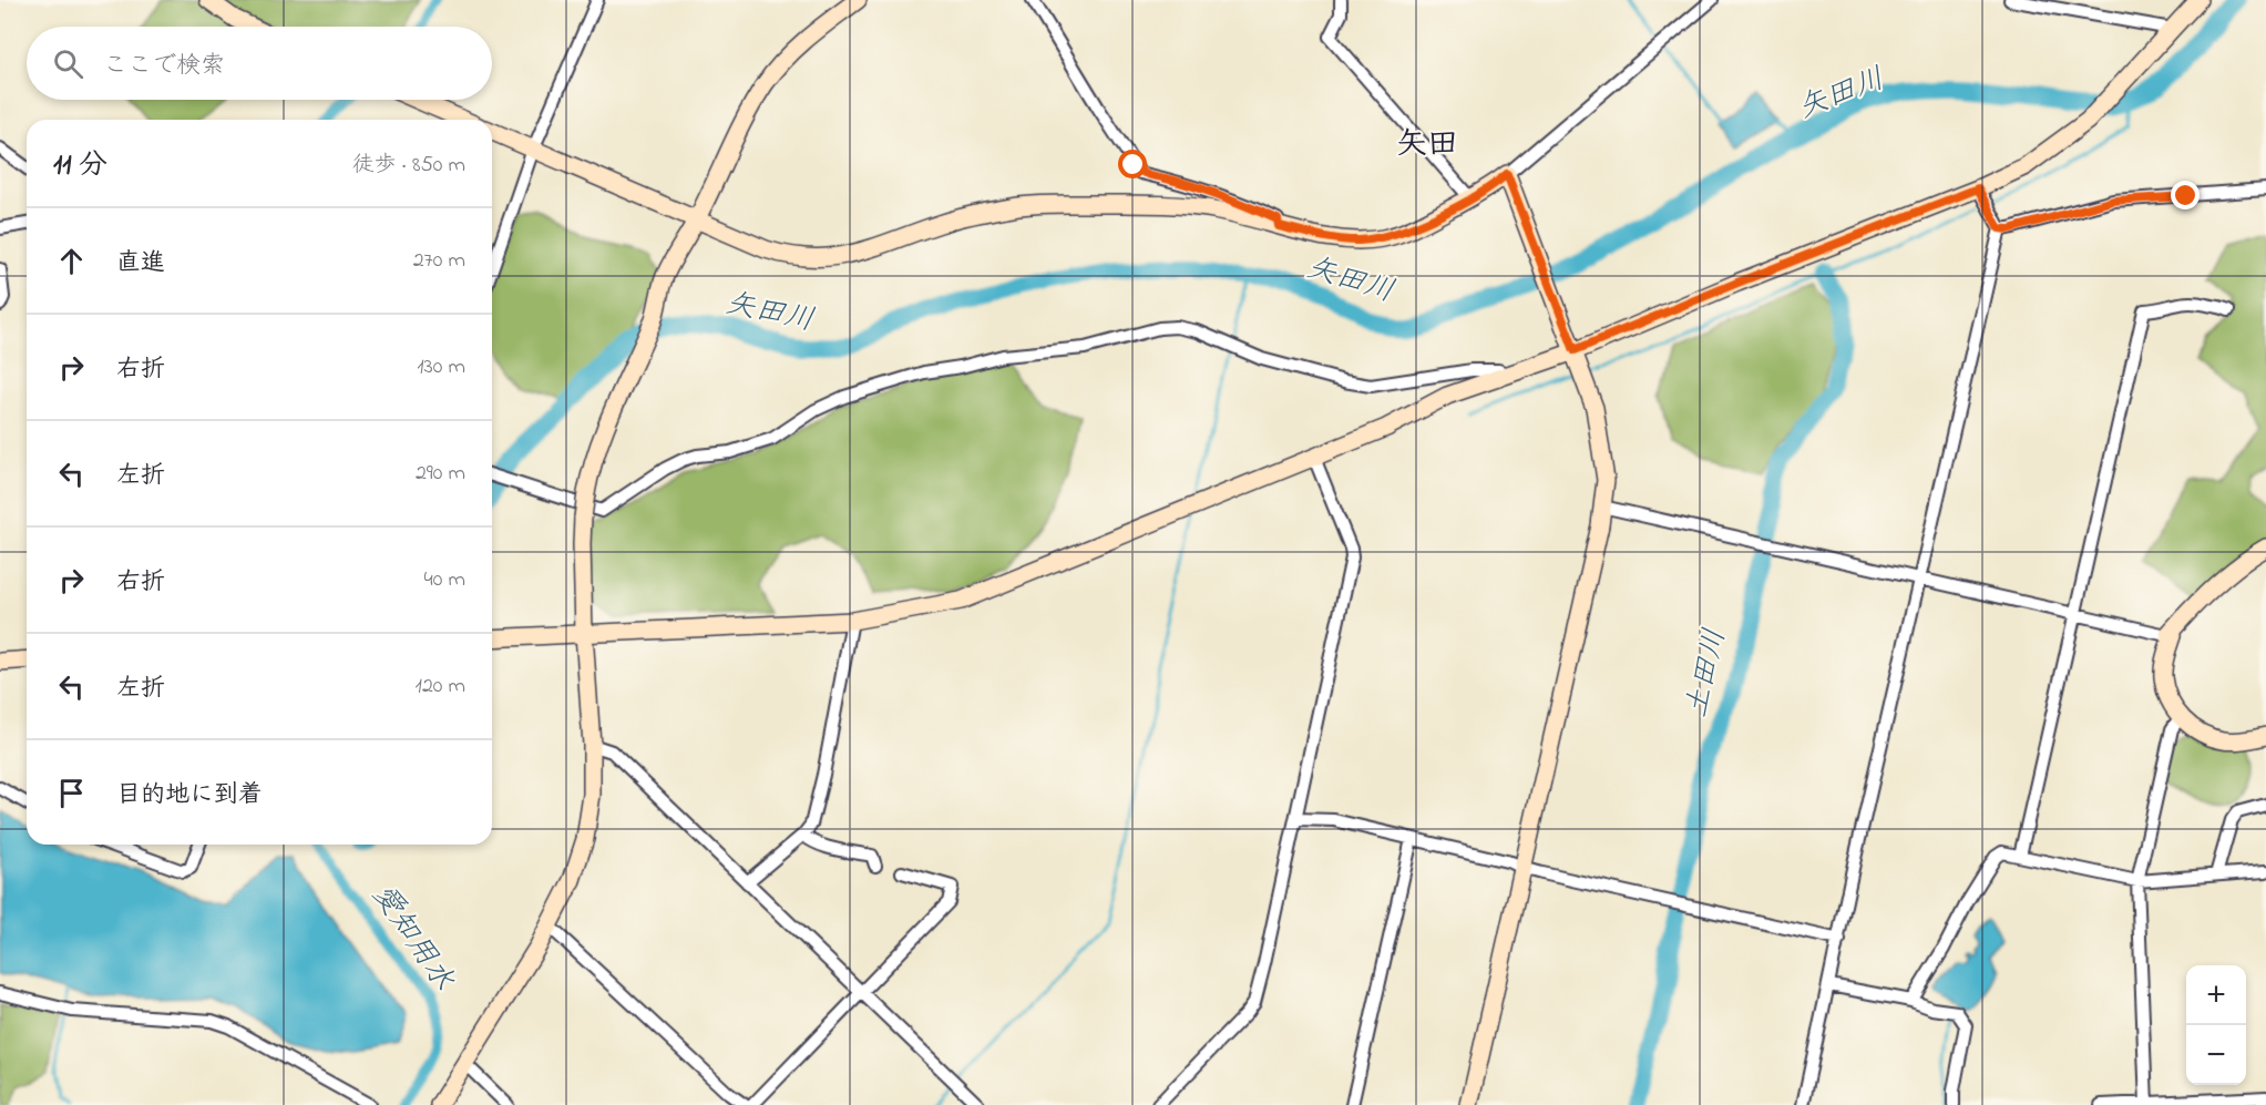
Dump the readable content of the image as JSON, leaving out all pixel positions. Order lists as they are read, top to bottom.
{
  "districts": ["矢田"],
  "water": ["矢田川", "土田川", "愛知用水"],
  "page": {
    "search": "ここで検索",
    "heading": ["11 分", "徒歩 · 850 m"],
    "list": [
      ["直進", "270 m"],
      ["右折", "130 m"],
      ["左折", "290 m"],
      ["右折", "40 m"],
      ["左折", "120 m"],
      "目的地に到着"
    ],
    "map_buttons": ["+", "−"]
  }
}
